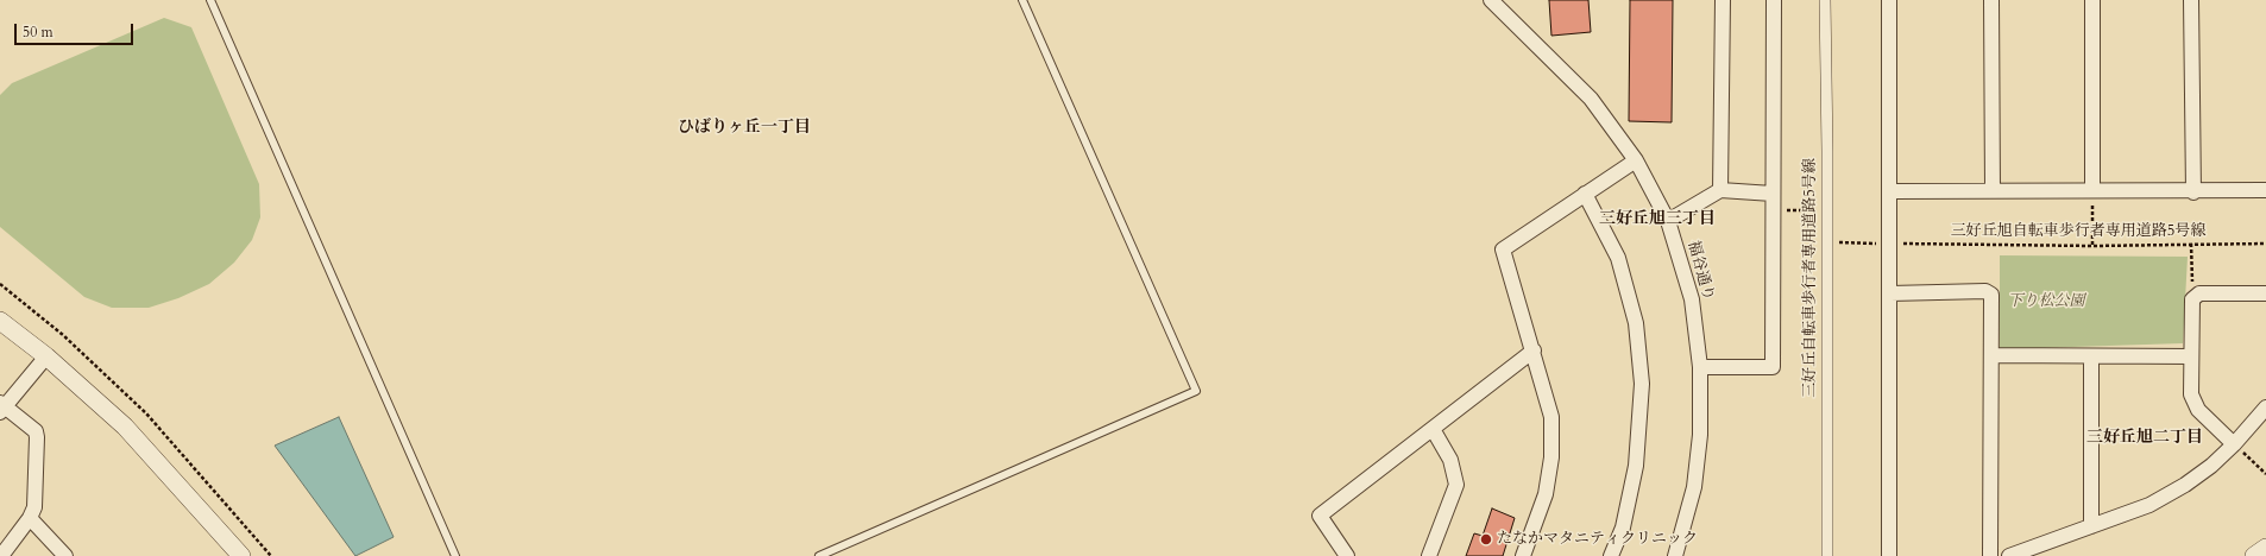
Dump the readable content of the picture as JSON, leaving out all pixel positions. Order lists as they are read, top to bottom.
{
  "streets": {
    "street": ["福谷通り", "三好丘自転車歩行者専用道路5号線"],
    "path": ["三好丘旭自転車歩行者専用道路5号線"]
  },
  "crossings": [
    ["三好丘旭自転車歩行者専用道路5号線", "三好丘自転車歩行者専用道路5号線"]
  ],
  "districts": ["ひばりヶ丘一丁目", "三好丘旭三丁目", "三好丘旭二丁目"],
  "parks": ["下り松公園"],
  "places": ["たなかマタニティクリニック"],
  "scale_bar": "50 m"
}
